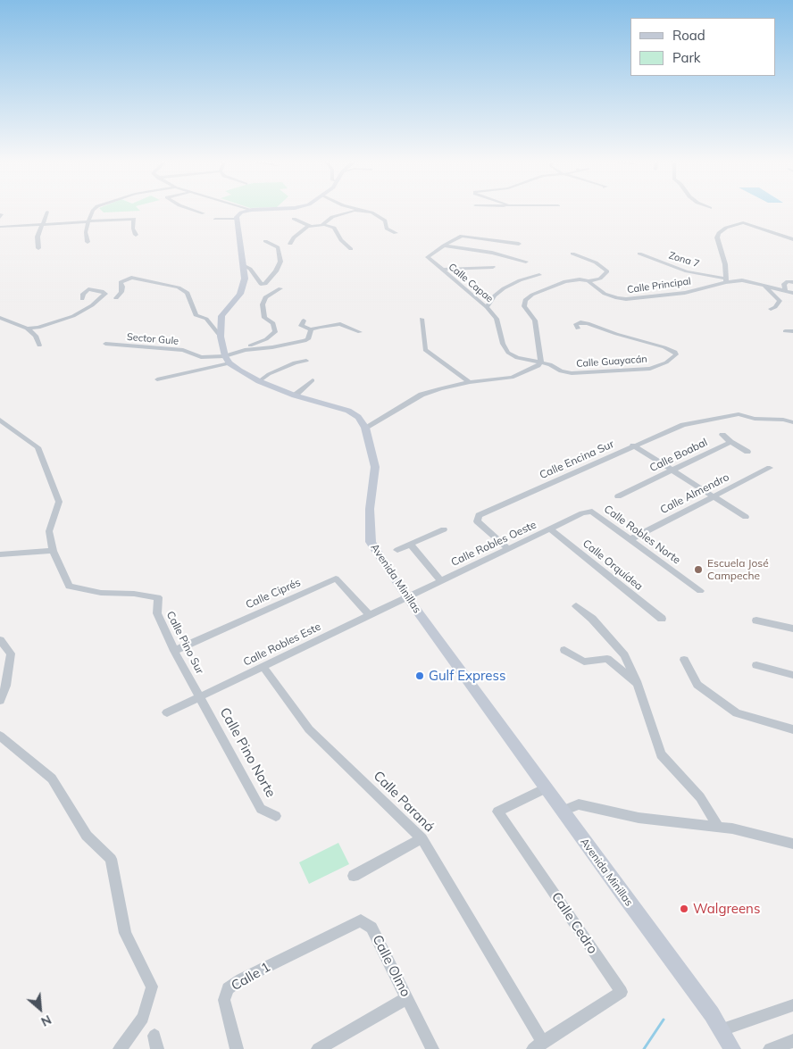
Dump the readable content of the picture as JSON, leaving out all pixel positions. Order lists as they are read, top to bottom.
{
  "streets": {
    "street": [
      "Zona 7",
      "Calle Capae",
      "Calle Principal",
      "Sector Gule",
      "Calle Guayacán",
      "Calle Boabal",
      "Calle Encina Sur",
      "Calle Almendro",
      "Calle Robles Norte",
      "Calle Robles Oeste",
      "Calle Orquídea",
      "Avenida Minillas",
      "Calle Ciprés",
      "Calle Pino Sur",
      "Calle Robles Este",
      "Calle Pino Norte",
      "Calle Paraná",
      "Calle Cedro",
      "Calle Olmo",
      "Calle 1"
    ]
  },
  "crossings": [
    ["Zona 7", "Calle Principal"],
    ["Calle Capae", "Calle Guayacán"],
    ["Sector Gule", "Avenida Minillas"],
    ["Calle Encina Sur", "Calle Robles Oeste"],
    ["Calle Almendro", "Calle Robles Norte"],
    ["Calle Robles Norte", "Calle Robles Oeste"],
    ["Calle Robles Oeste", "Calle Orquídea"],
    ["Calle Robles Oeste", "Avenida Minillas"],
    ["Calle Robles Oeste", "Calle Robles Este"],
    ["Avenida Minillas", "Calle Robles Este"],
    ["Avenida Minillas", "Calle Cedro"],
    ["Calle Ciprés", "Calle Pino Sur"],
    ["Calle Ciprés", "Calle Robles Este"],
    ["Calle Pino Sur", "Calle Robles Este"],
    ["Calle Pino Sur", "Calle Pino Norte"],
    ["Calle Robles Este", "Calle Pino Norte"],
    ["Calle Robles Este", "Calle Paraná"],
    ["Calle Paraná", "Calle Cedro"],
    ["Calle Olmo", "Calle 1"]
  ],
  "places": ["Escuela José Campeche", "Gulf Express", "Walgreens"],
  "legend": ["Road", "Park"],
  "north": "bottom right"
}
